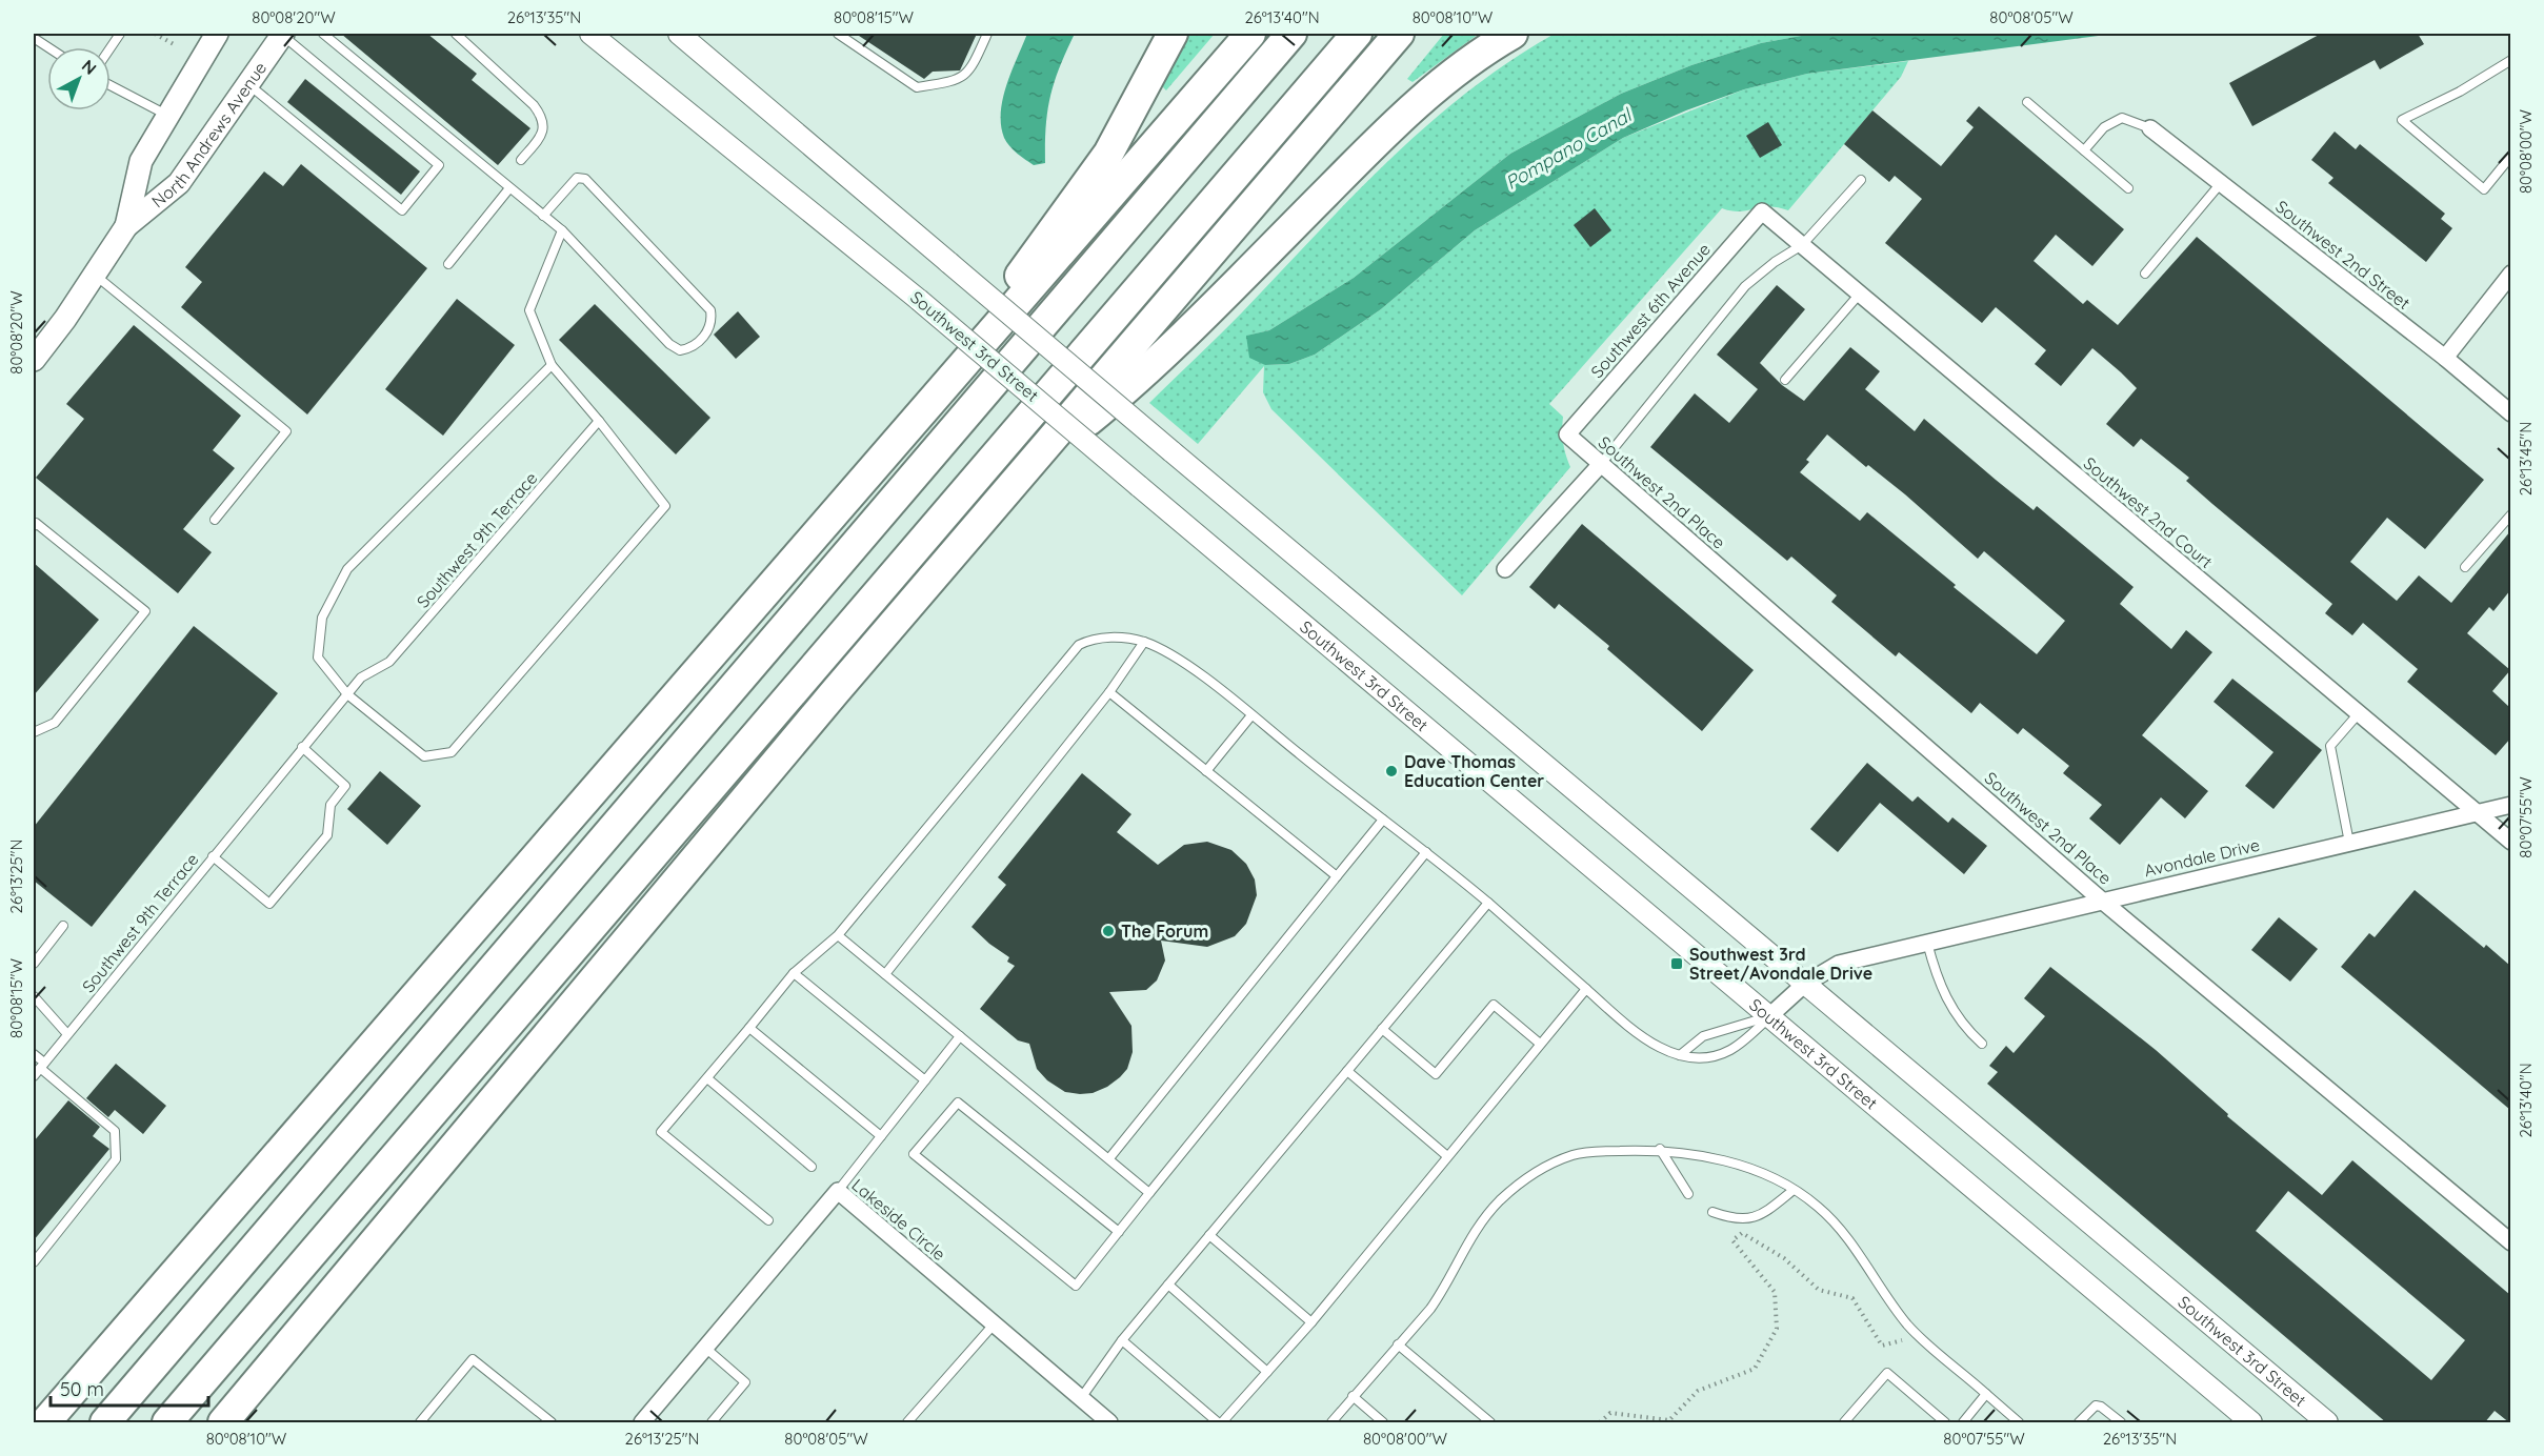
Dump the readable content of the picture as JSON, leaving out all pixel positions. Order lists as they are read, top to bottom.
{
  "streets": {
    "main road": ["North Andrews Avenue"],
    "street": [
      "Southwest 2nd Street",
      "Southwest 6th Avenue",
      "Southwest 3rd Street",
      "Southwest 2nd Place",
      "Southwest 2nd Court",
      "Avondale Drive",
      "Lakeside Circle"
    ],
    "lane": ["Southwest 9th Terrace"]
  },
  "crossings": [
    ["Southwest 6th Avenue", "Southwest 2nd Place"],
    ["Southwest 6th Avenue", "Southwest 2nd Court"],
    ["Southwest 3rd Street", "Avondale Drive"],
    ["Southwest 2nd Place", "Avondale Drive"],
    ["Southwest 2nd Court", "Avondale Drive"]
  ],
  "water": ["Pompano Canal"],
  "places": {
    "other": ["Dave Thomas Education Center", "The Forum"],
    "transit": ["Southwest 3rd Street/Avondale Drive"]
  },
  "scale_bar": "50 m",
  "north": "top right",
  "coordinates": [
    "80°08'20\"W",
    "26°13'35\"N",
    "80°08'15\"W",
    "26°13'40\"N",
    "80°08'10\"W",
    "80°08'05\"W",
    "80°08'00\"W",
    "26°13'45\"N",
    "80°07'55\"W",
    "26°13'25\"N"
  ]
}
